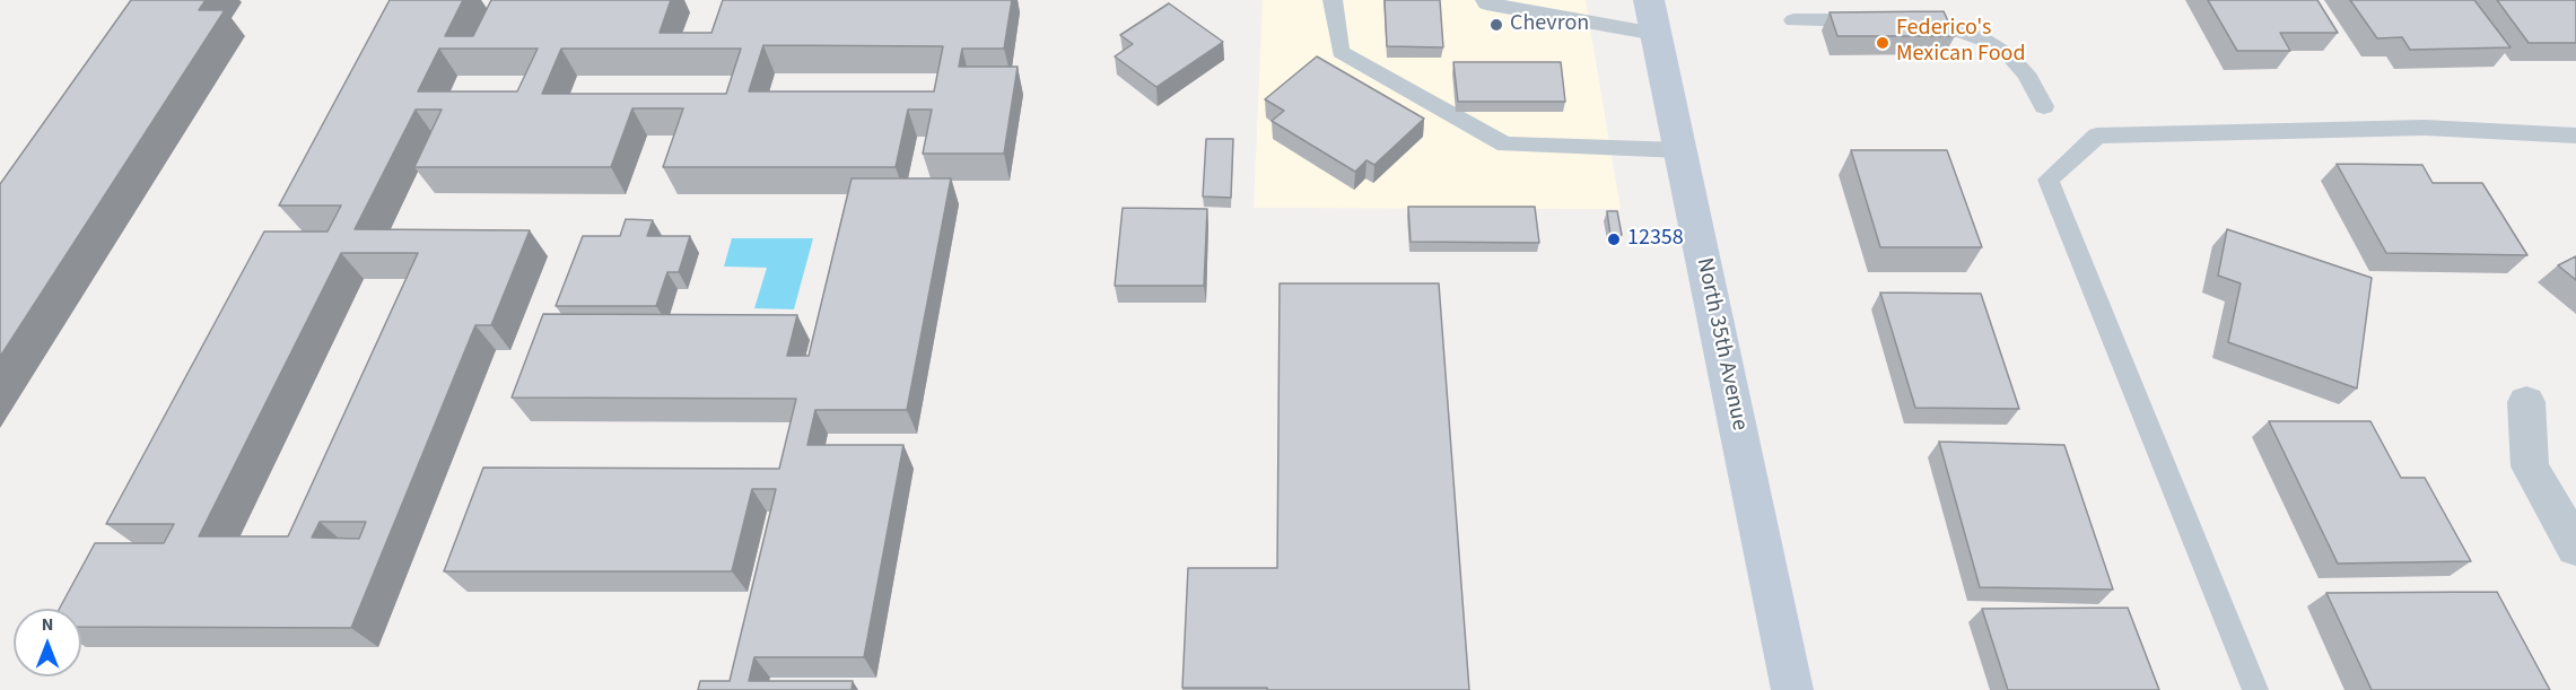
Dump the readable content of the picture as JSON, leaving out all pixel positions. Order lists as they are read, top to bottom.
{
  "streets": {
    "main road": ["North 35th Avenue"]
  },
  "places": ["Chevron", "Federico's Mexican Food", "12358"],
  "north": "top"
}
